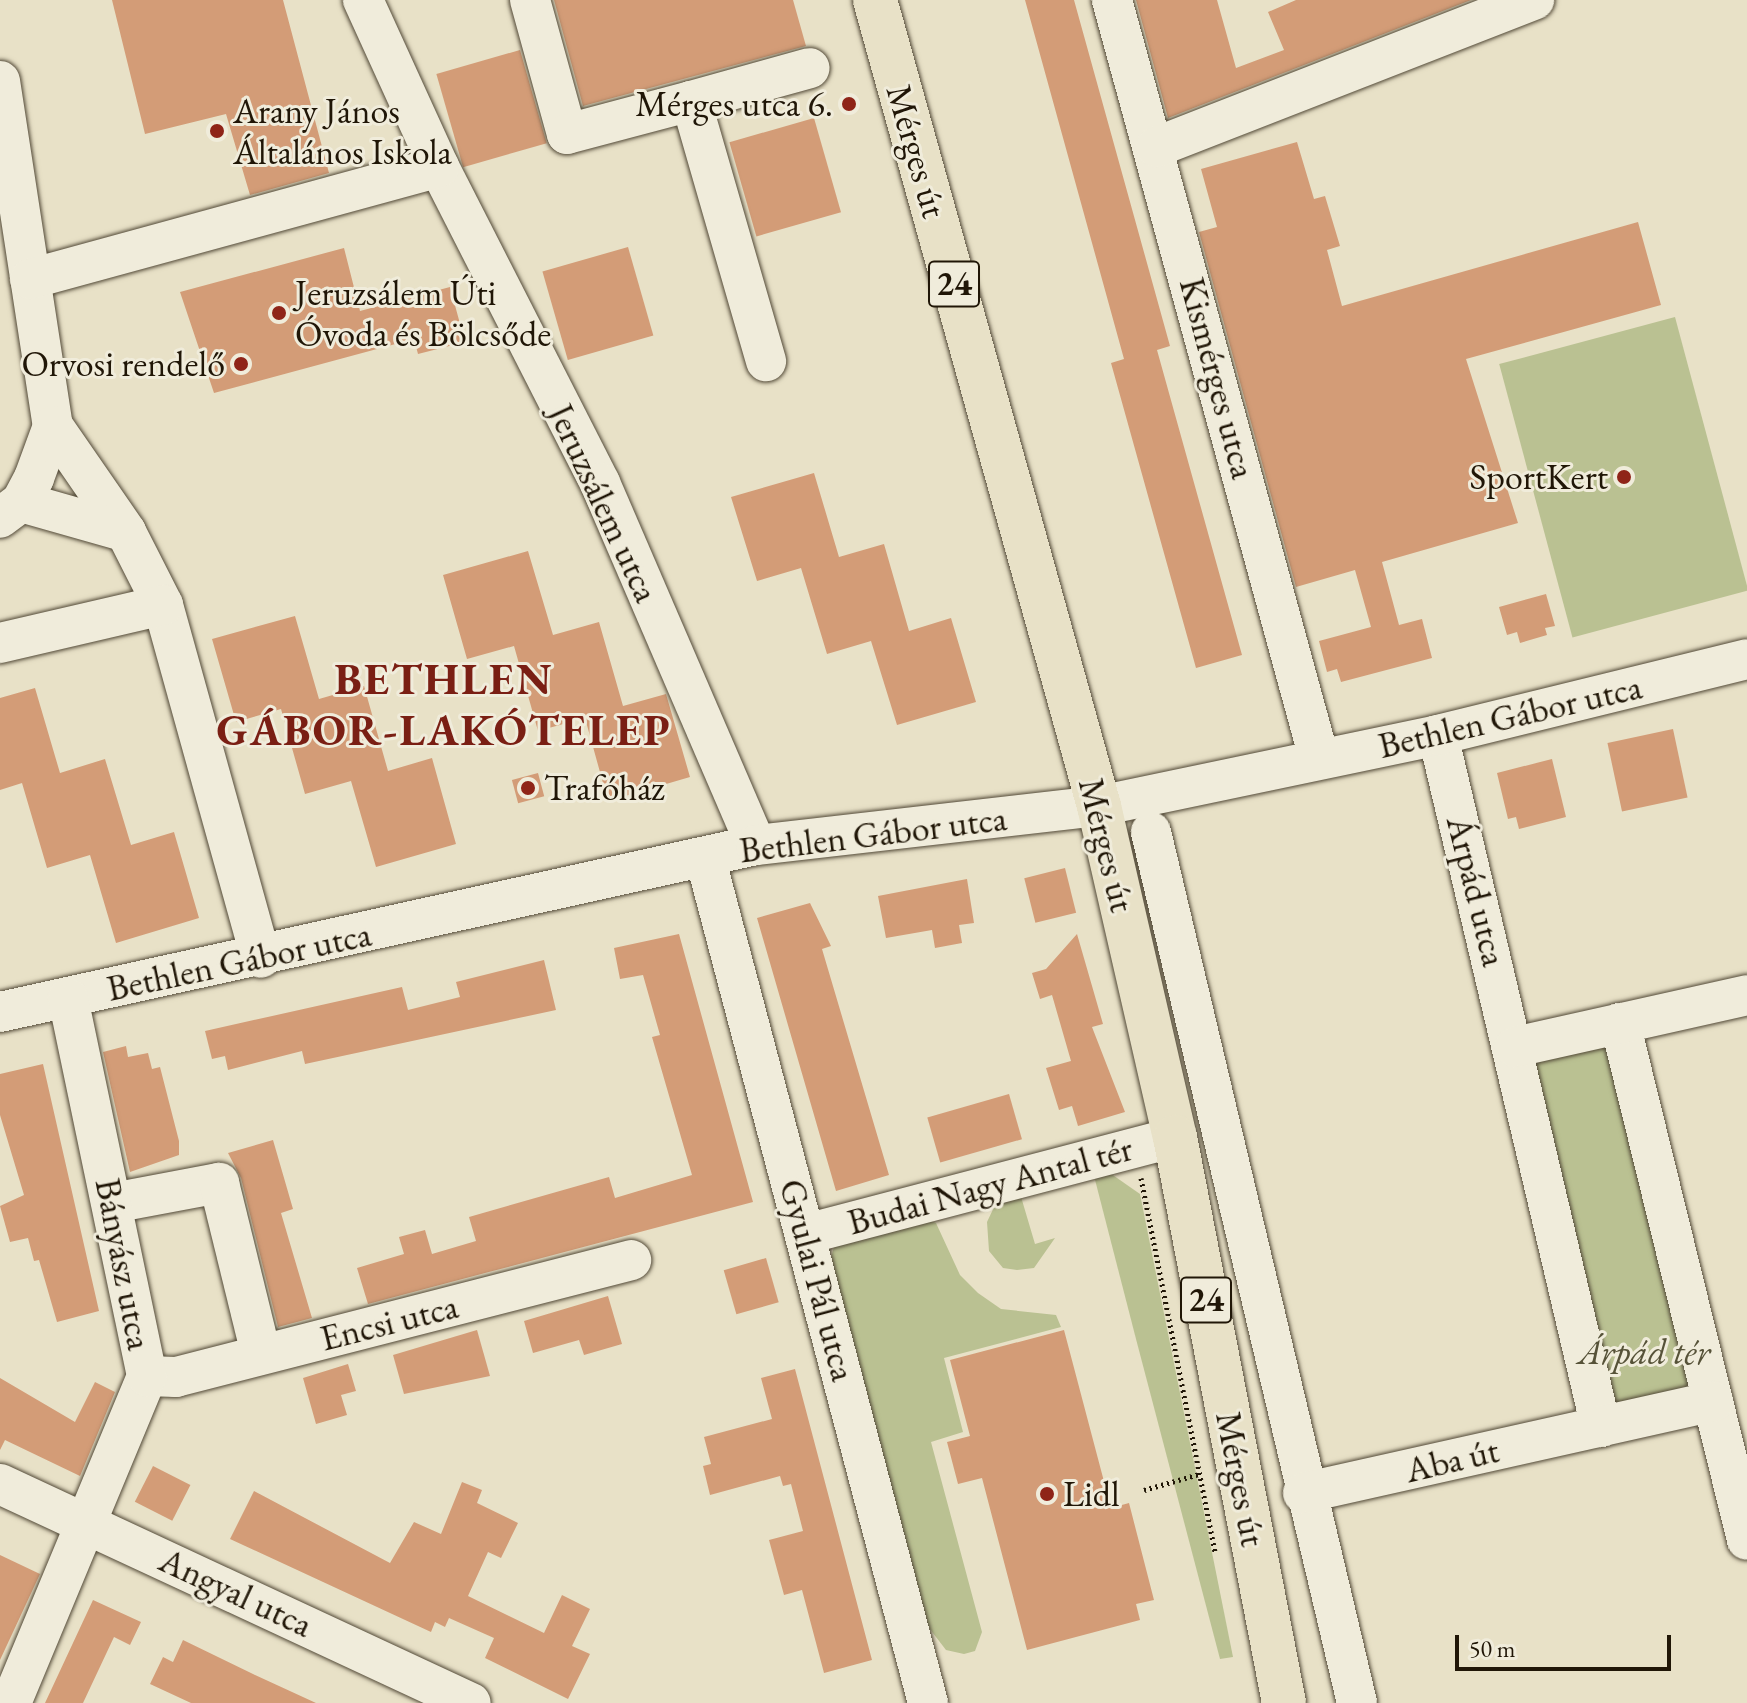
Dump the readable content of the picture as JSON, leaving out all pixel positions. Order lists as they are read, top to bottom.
{
  "streets": {
    "main road": ["Mérges út", "24"],
    "street": [
      "Kismérges utca",
      "Jeruzsálem utca",
      "Bethlen Gábor utca",
      "Árpád utca",
      "Budai Nagy Antal tér",
      "Bányász utca",
      "Gyulai Pál utca",
      "Encsi utca",
      "Aba út",
      "Angyal utca"
    ]
  },
  "crossings": [
    ["Mérges út", "Bethlen Gábor utca"],
    ["Mérges út", "Budai Nagy Antal tér"],
    ["Mérges út", "Aba út"],
    ["Kismérges utca", "Bethlen Gábor utca"],
    ["Jeruzsálem utca", "Bethlen Gábor utca"],
    ["Bethlen Gábor utca", "Árpád utca"],
    ["Bethlen Gábor utca", "Bányász utca"],
    ["Bethlen Gábor utca", "Gyulai Pál utca"],
    ["Budai Nagy Antal tér", "Gyulai Pál utca"],
    ["Bányász utca", "Encsi utca"],
    ["Bányász utca", "Angyal utca"]
  ],
  "districts": ["BETHLEN GÁBOR-LAKÓTELEP"],
  "parks": ["Árpád tér"],
  "places": [
    "Mérges utca 6.",
    "Arany János Általános Iskola",
    "Jeruzsálem Úti Óvoda és Bölcsőde",
    "Orvosi rendelő",
    "SportKert",
    "Trafóház",
    "Lidl"
  ],
  "scale_bar": "50 m"
}
